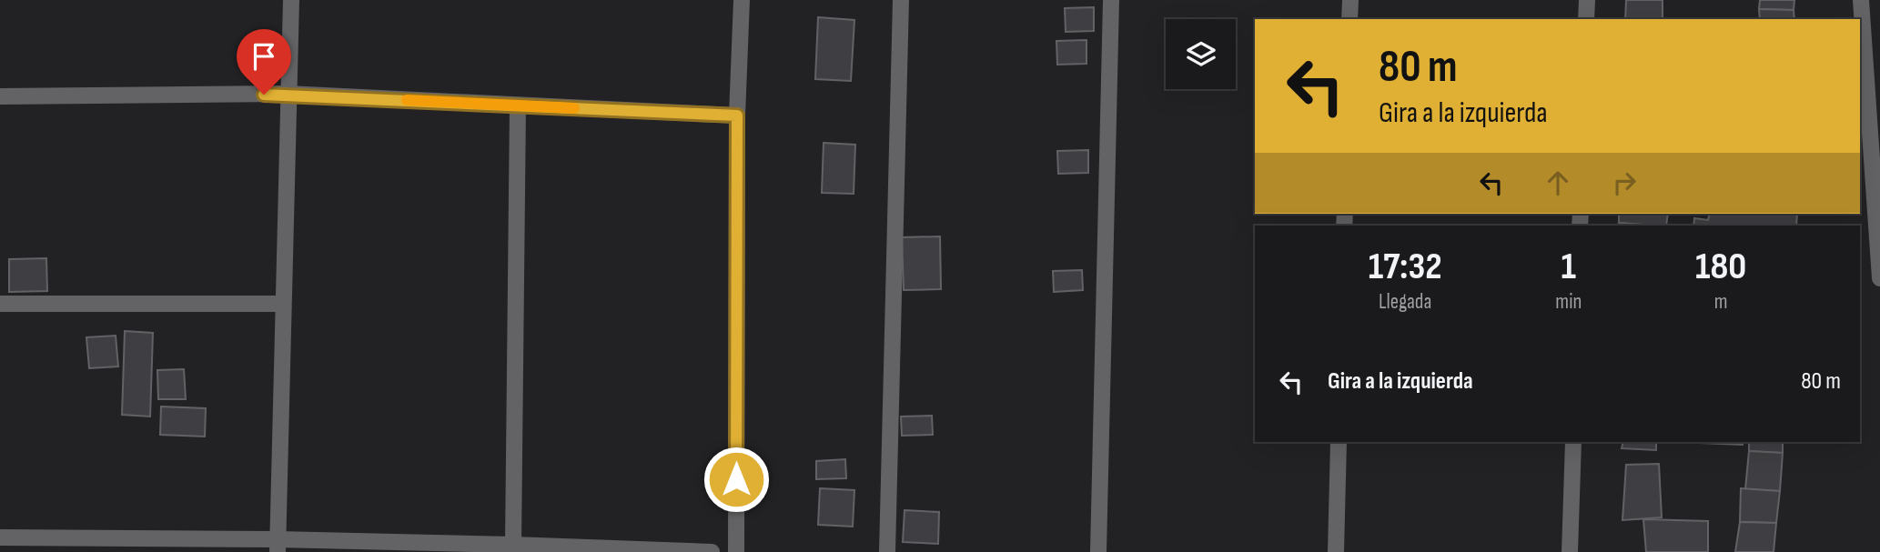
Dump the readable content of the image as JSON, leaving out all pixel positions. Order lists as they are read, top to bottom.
{
  "page": {
    "turn": ["80 m", "Gira a la izquierda"],
    "eta": [
      "17:32",
      "Llegada",
      "1",
      "min",
      "180",
      "m"
    ],
    "list": [
      {
        "name": "Gira a la izquierda",
        "value": "80 m"
      }
    ]
  }
}
